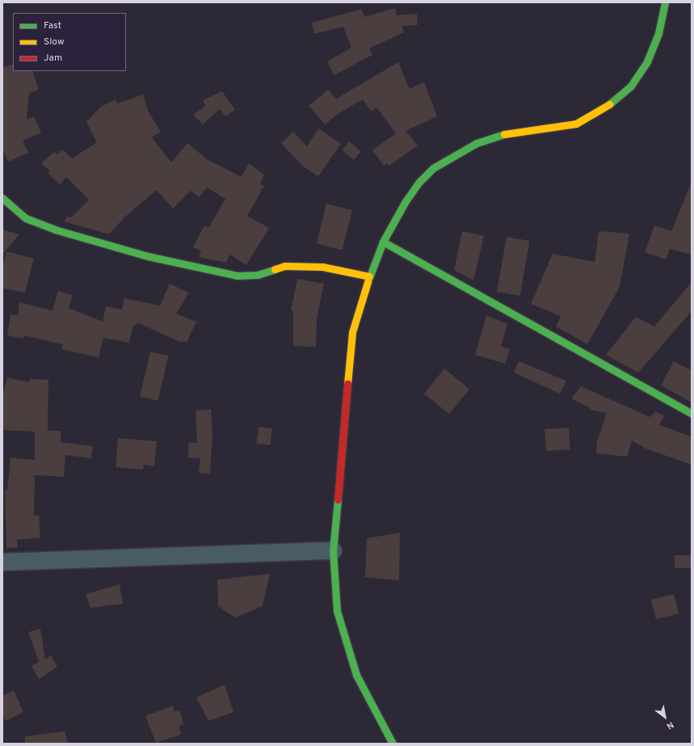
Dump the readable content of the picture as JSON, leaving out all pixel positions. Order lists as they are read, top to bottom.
{
  "legend": ["Fast", "Slow", "Jam"],
  "north": "bottom right"
}
